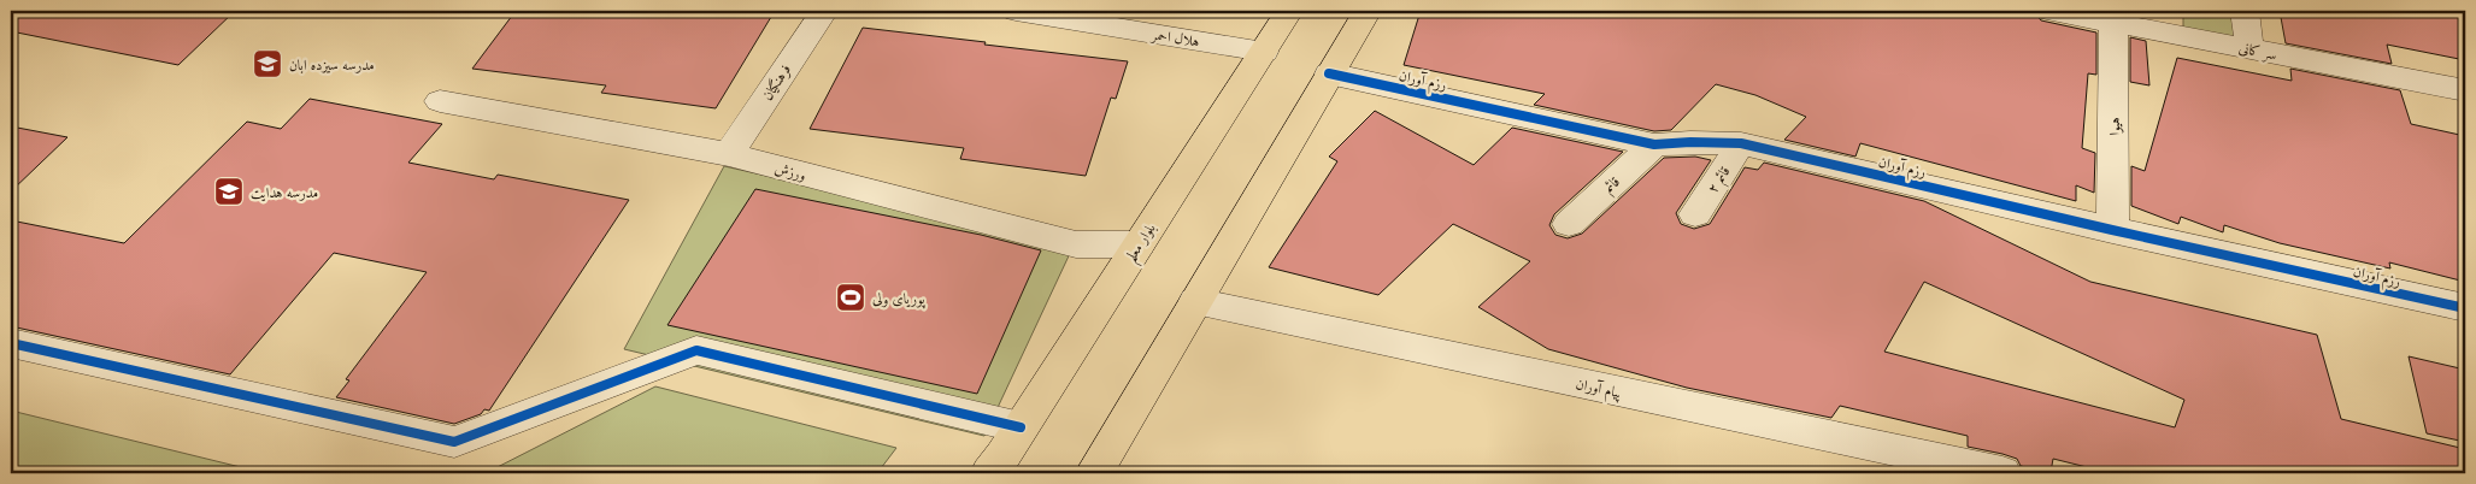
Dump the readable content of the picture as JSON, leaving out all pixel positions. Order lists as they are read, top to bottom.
{
  "streets": {
    "main road": ["بلوار معلم"],
    "street": [
      "هلال احمر",
      "سر کانی",
      "رزم آوران",
      "فرهنگیان",
      "هیوا",
      "ورزش",
      "قائم ۲",
      "قائم",
      "پیام آوران"
    ]
  },
  "crossings": [
    ["هلال احمر", "بلوار معلم"],
    ["سر کانی", "هیوا"],
    ["رزم آوران", "هیوا"],
    ["رزم آوران", "قائم ۲"],
    ["رزم آوران", "قائم"],
    ["فرهنگیان", "ورزش"],
    ["ورزش", "بلوار معلم"]
  ],
  "places": {
    "school or university": ["مدرسه سیزده ابان", "مدرسه هدایت"],
    "sports": ["پوریای ولی"]
  }
}
